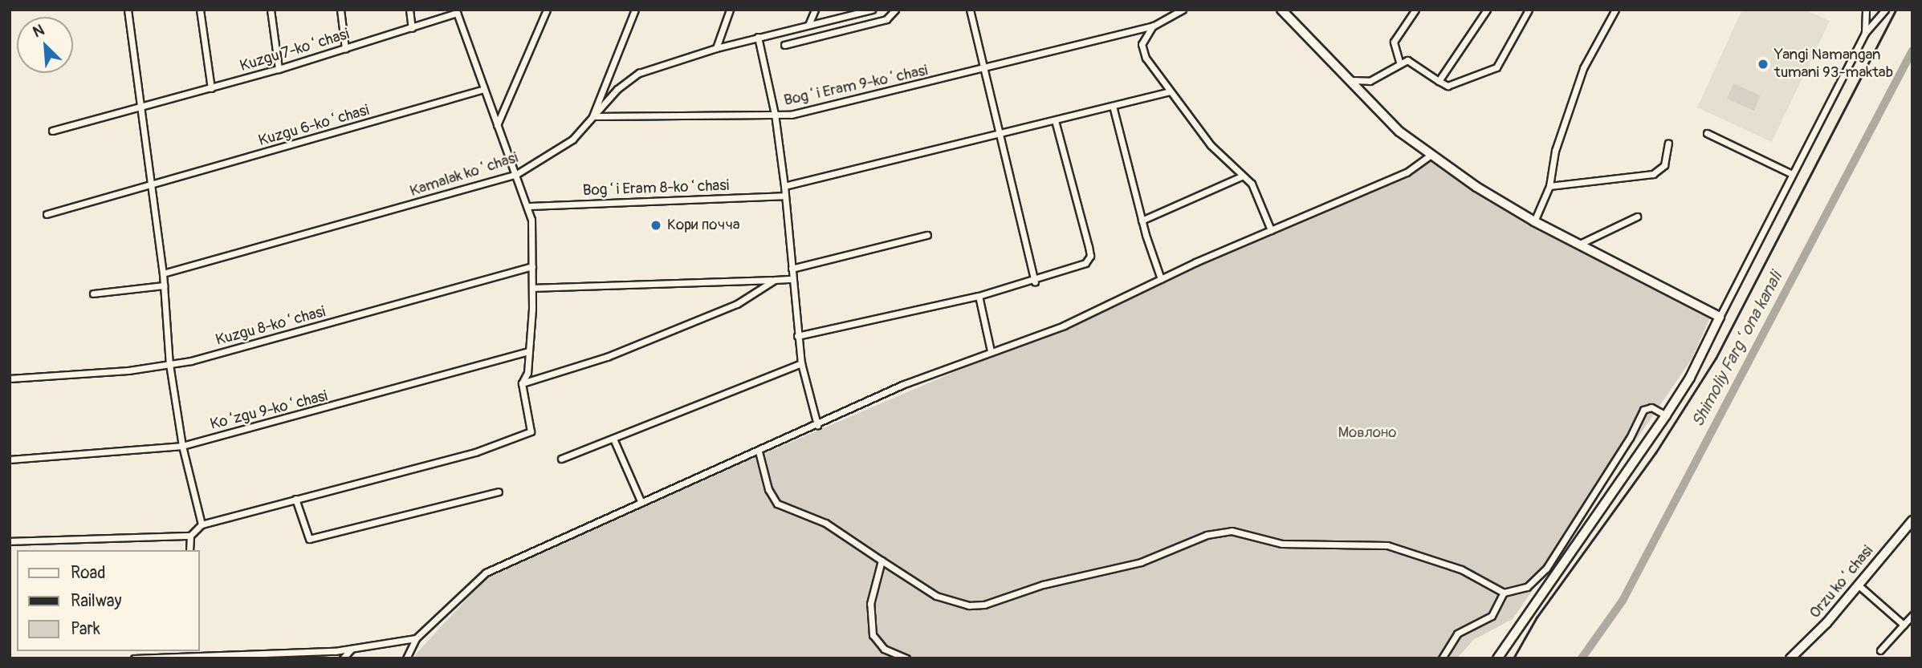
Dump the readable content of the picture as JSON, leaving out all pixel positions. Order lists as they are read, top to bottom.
{
  "streets": {
    "street": [
      "Kuzgu 7-koʻchasi",
      "Bogʻi Eram 9-koʻchasi",
      "Kuzgu 6-koʻchasi",
      "Kamalak koʻchasi",
      "Bogʻi Eram 8-koʻchasi",
      "Kuzgu 8-koʻchasi",
      "Koʻzgu 9-koʻchasi",
      "Orzu koʻchasi"
    ]
  },
  "crossings": [
    ["Bogʻi Eram 9-koʻchasi", "Bogʻi Eram 8-koʻchasi"]
  ],
  "water": ["Shimoliy Fargʻona kanali"],
  "parks": ["Мовлоно"],
  "places": ["Yangi Namangan tumani 93-maktab", "Кори почча"],
  "legend": ["Road", "Railway", "Park"],
  "north": "top left"
}
